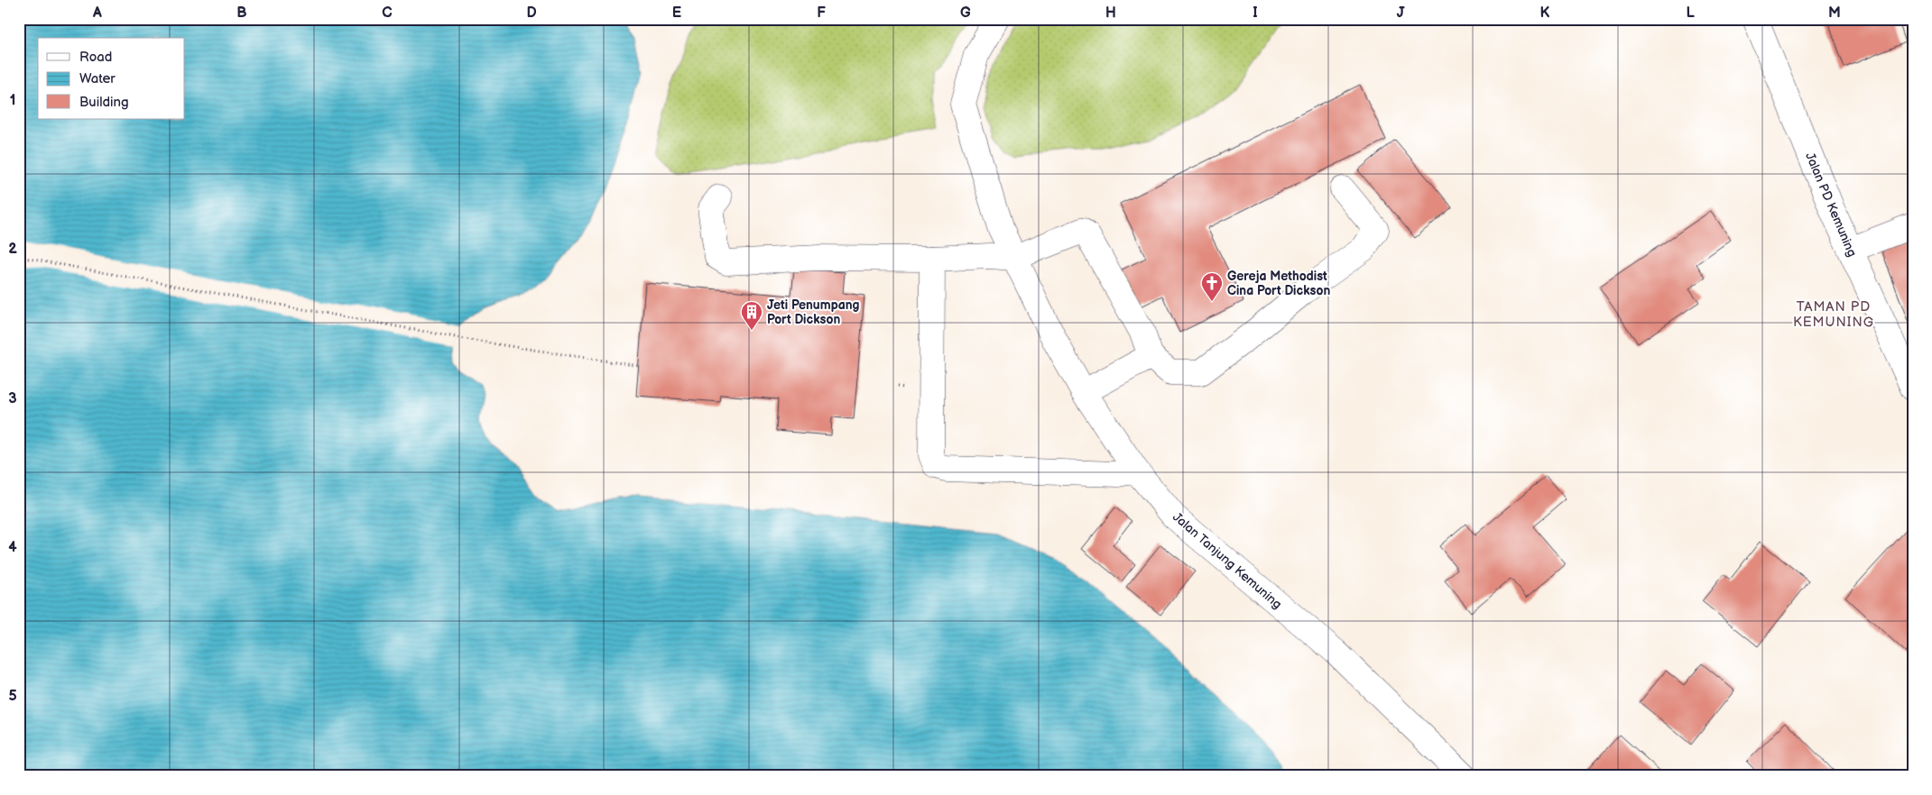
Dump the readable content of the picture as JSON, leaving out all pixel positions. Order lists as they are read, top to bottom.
{
  "streets": {
    "street": ["Jalan PD Kemuning", "Jalan Tanjung Kemuning"]
  },
  "districts": ["TAMAN PD KEMUNING"],
  "places": {
    "church": ["Gereja Methodist Cina Port Dickson"],
    "building": ["Jeti Penumpang Port Dickson"]
  },
  "legend": ["Road", "Water", "Building"],
  "grid": {
    "columns": [
      "A",
      "B",
      "C",
      "D",
      "E",
      "F",
      "G",
      "H",
      "I",
      "J",
      "K",
      "L",
      "M"
    ],
    "rows": [
      "1",
      "2",
      "3",
      "4",
      "5"
    ]
  }
}
